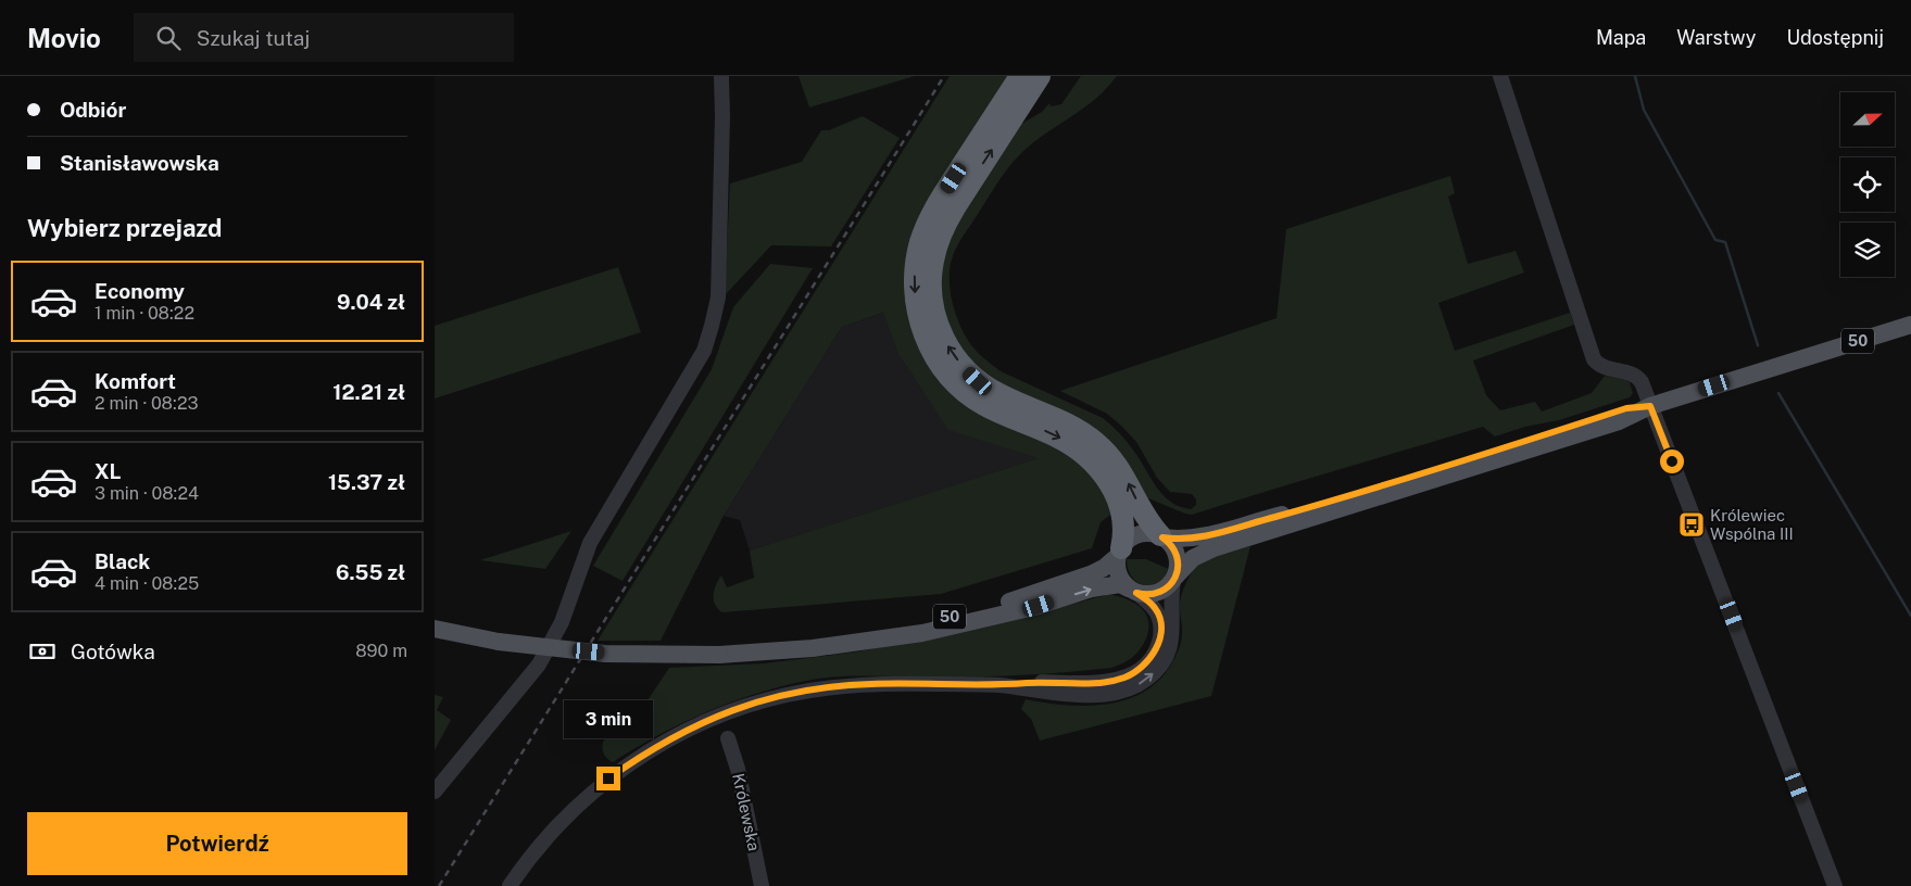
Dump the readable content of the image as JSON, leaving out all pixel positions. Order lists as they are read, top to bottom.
{
  "streets": {
    "main road": ["50"],
    "street": ["Królewska"]
  },
  "places": {
    "bus stop": ["Królewiec Wspólna III"]
  },
  "north": "right",
  "page": {
    "header": "Movio",
    "search": "Szukaj tutaj",
    "nav": ["Mapa", "Warstwy", "Udostępnij"],
    "banner": ["Odbiór", "Stanisławowska"],
    "heading": "Wybierz przejazd",
    "list": [
      {
        "name": "Economy",
        "note": "1 min · 08:22",
        "value": "9.04 zł"
      },
      {
        "name": "Komfort",
        "note": "2 min · 08:23",
        "value": "12.21 zł"
      },
      {
        "name": "XL",
        "note": "3 min · 08:24",
        "value": "15.37 zł"
      },
      {
        "name": "Black",
        "note": "4 min · 08:25",
        "value": "6.55 zł"
      }
    ],
    "pay": ["Gotówka", "890 m"],
    "bubble": "3 min",
    "buttons": "Potwierdź"
  }
}
